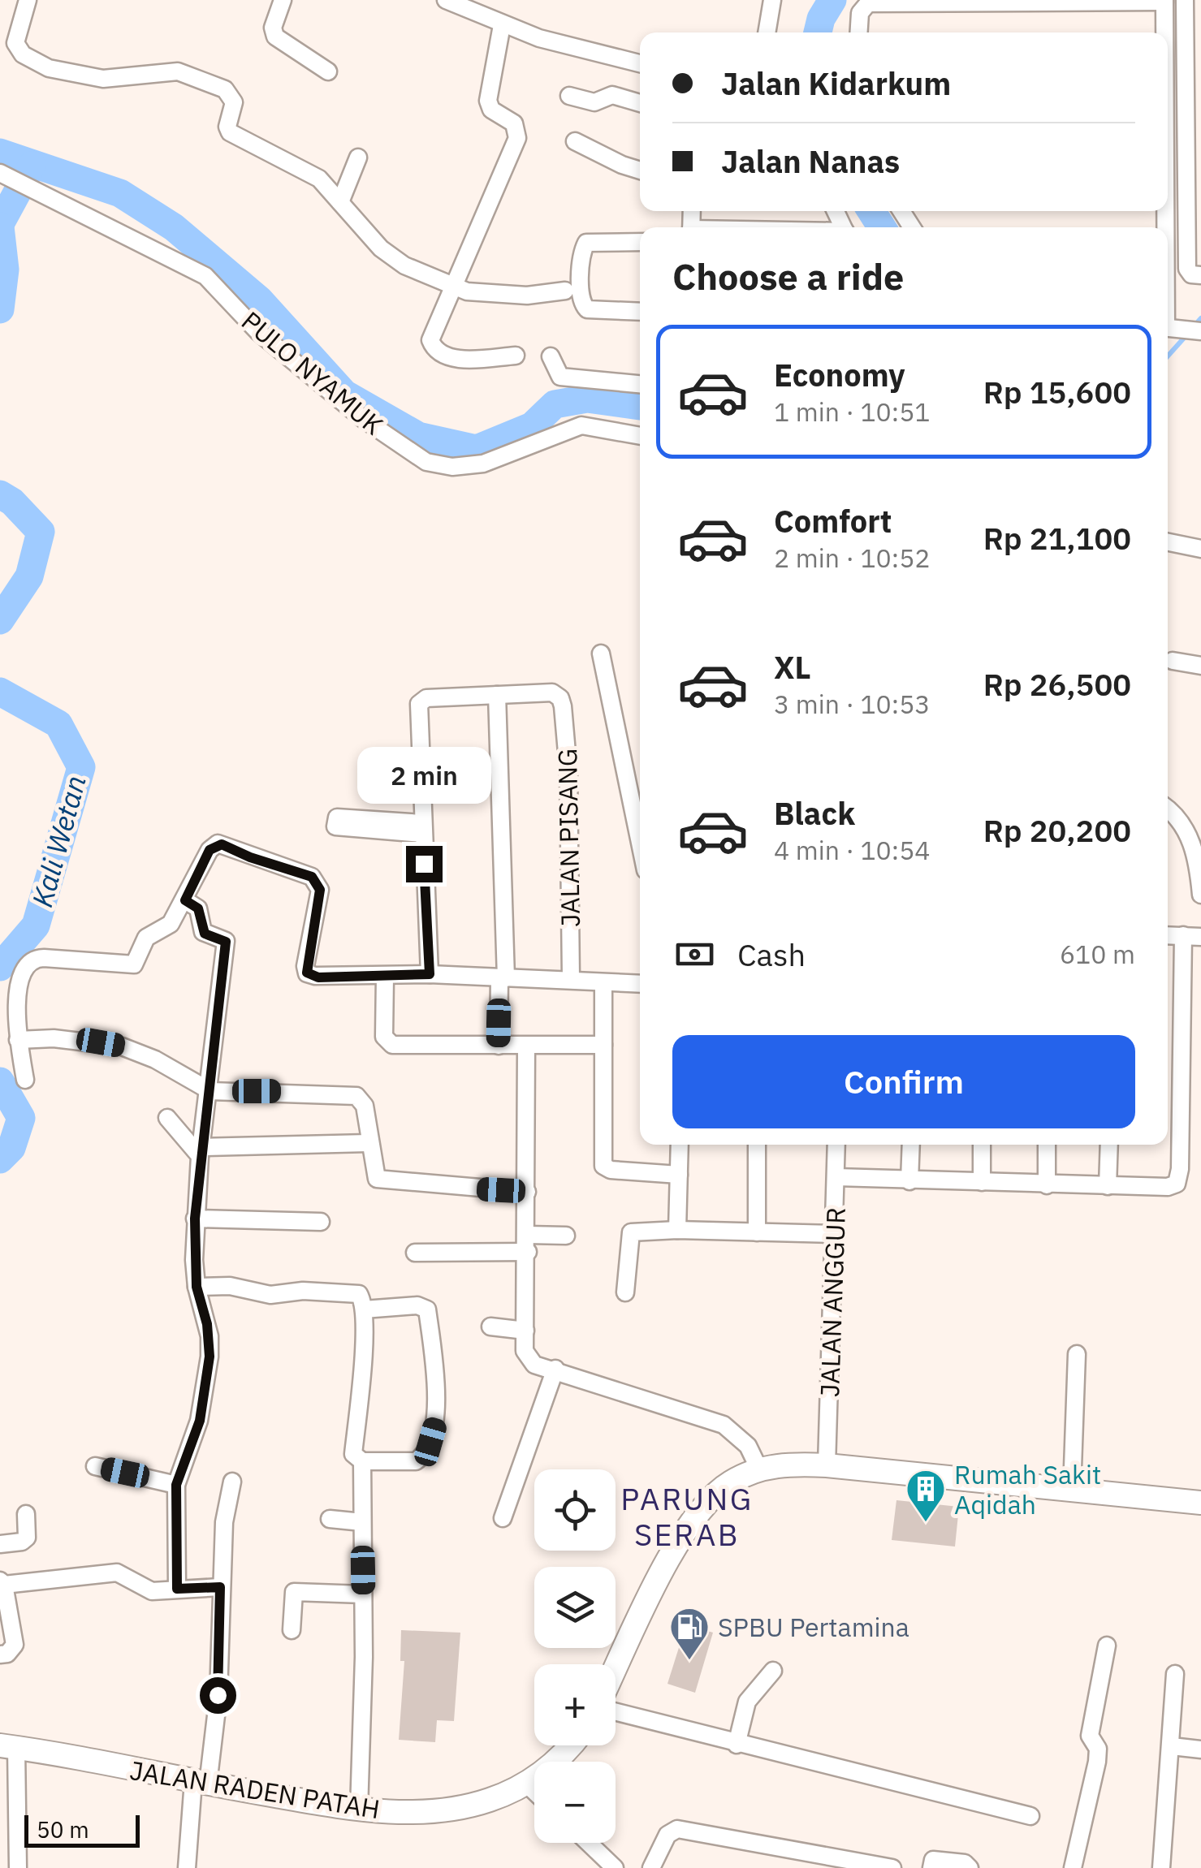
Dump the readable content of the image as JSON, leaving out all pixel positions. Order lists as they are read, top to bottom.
{
  "streets": {
    "main road": ["JALAN RADEN PATAH"],
    "street": ["PULO NYAMUK", "JALAN PISANG", "JALAN ANGGUR"]
  },
  "districts": ["PARUNG SERAB"],
  "water": ["Kali Wetan"],
  "places": {
    "building": ["Rumah Sakit Aqidah"],
    "fuel station": ["SPBU Pertamina"]
  },
  "scale_bar": "50 m",
  "page": {
    "banner": ["Jalan Kidarkum", "Jalan Nanas"],
    "heading": "Choose a ride",
    "list": [
      {
        "name": "Economy",
        "note": "1 min · 10:51",
        "value": "Rp 15,600"
      },
      {
        "name": "Comfort",
        "note": "2 min · 10:52",
        "value": "Rp 21,100"
      },
      {
        "name": "XL",
        "note": "3 min · 10:53",
        "value": "Rp 26,500"
      },
      {
        "name": "Black",
        "note": "4 min · 10:54",
        "value": "Rp 20,200"
      }
    ],
    "bubble": "2 min",
    "pay": ["Cash", "610 m"],
    "buttons": "Confirm",
    "map_buttons": ["+", "−"],
    "scale": "50 m"
  }
}
